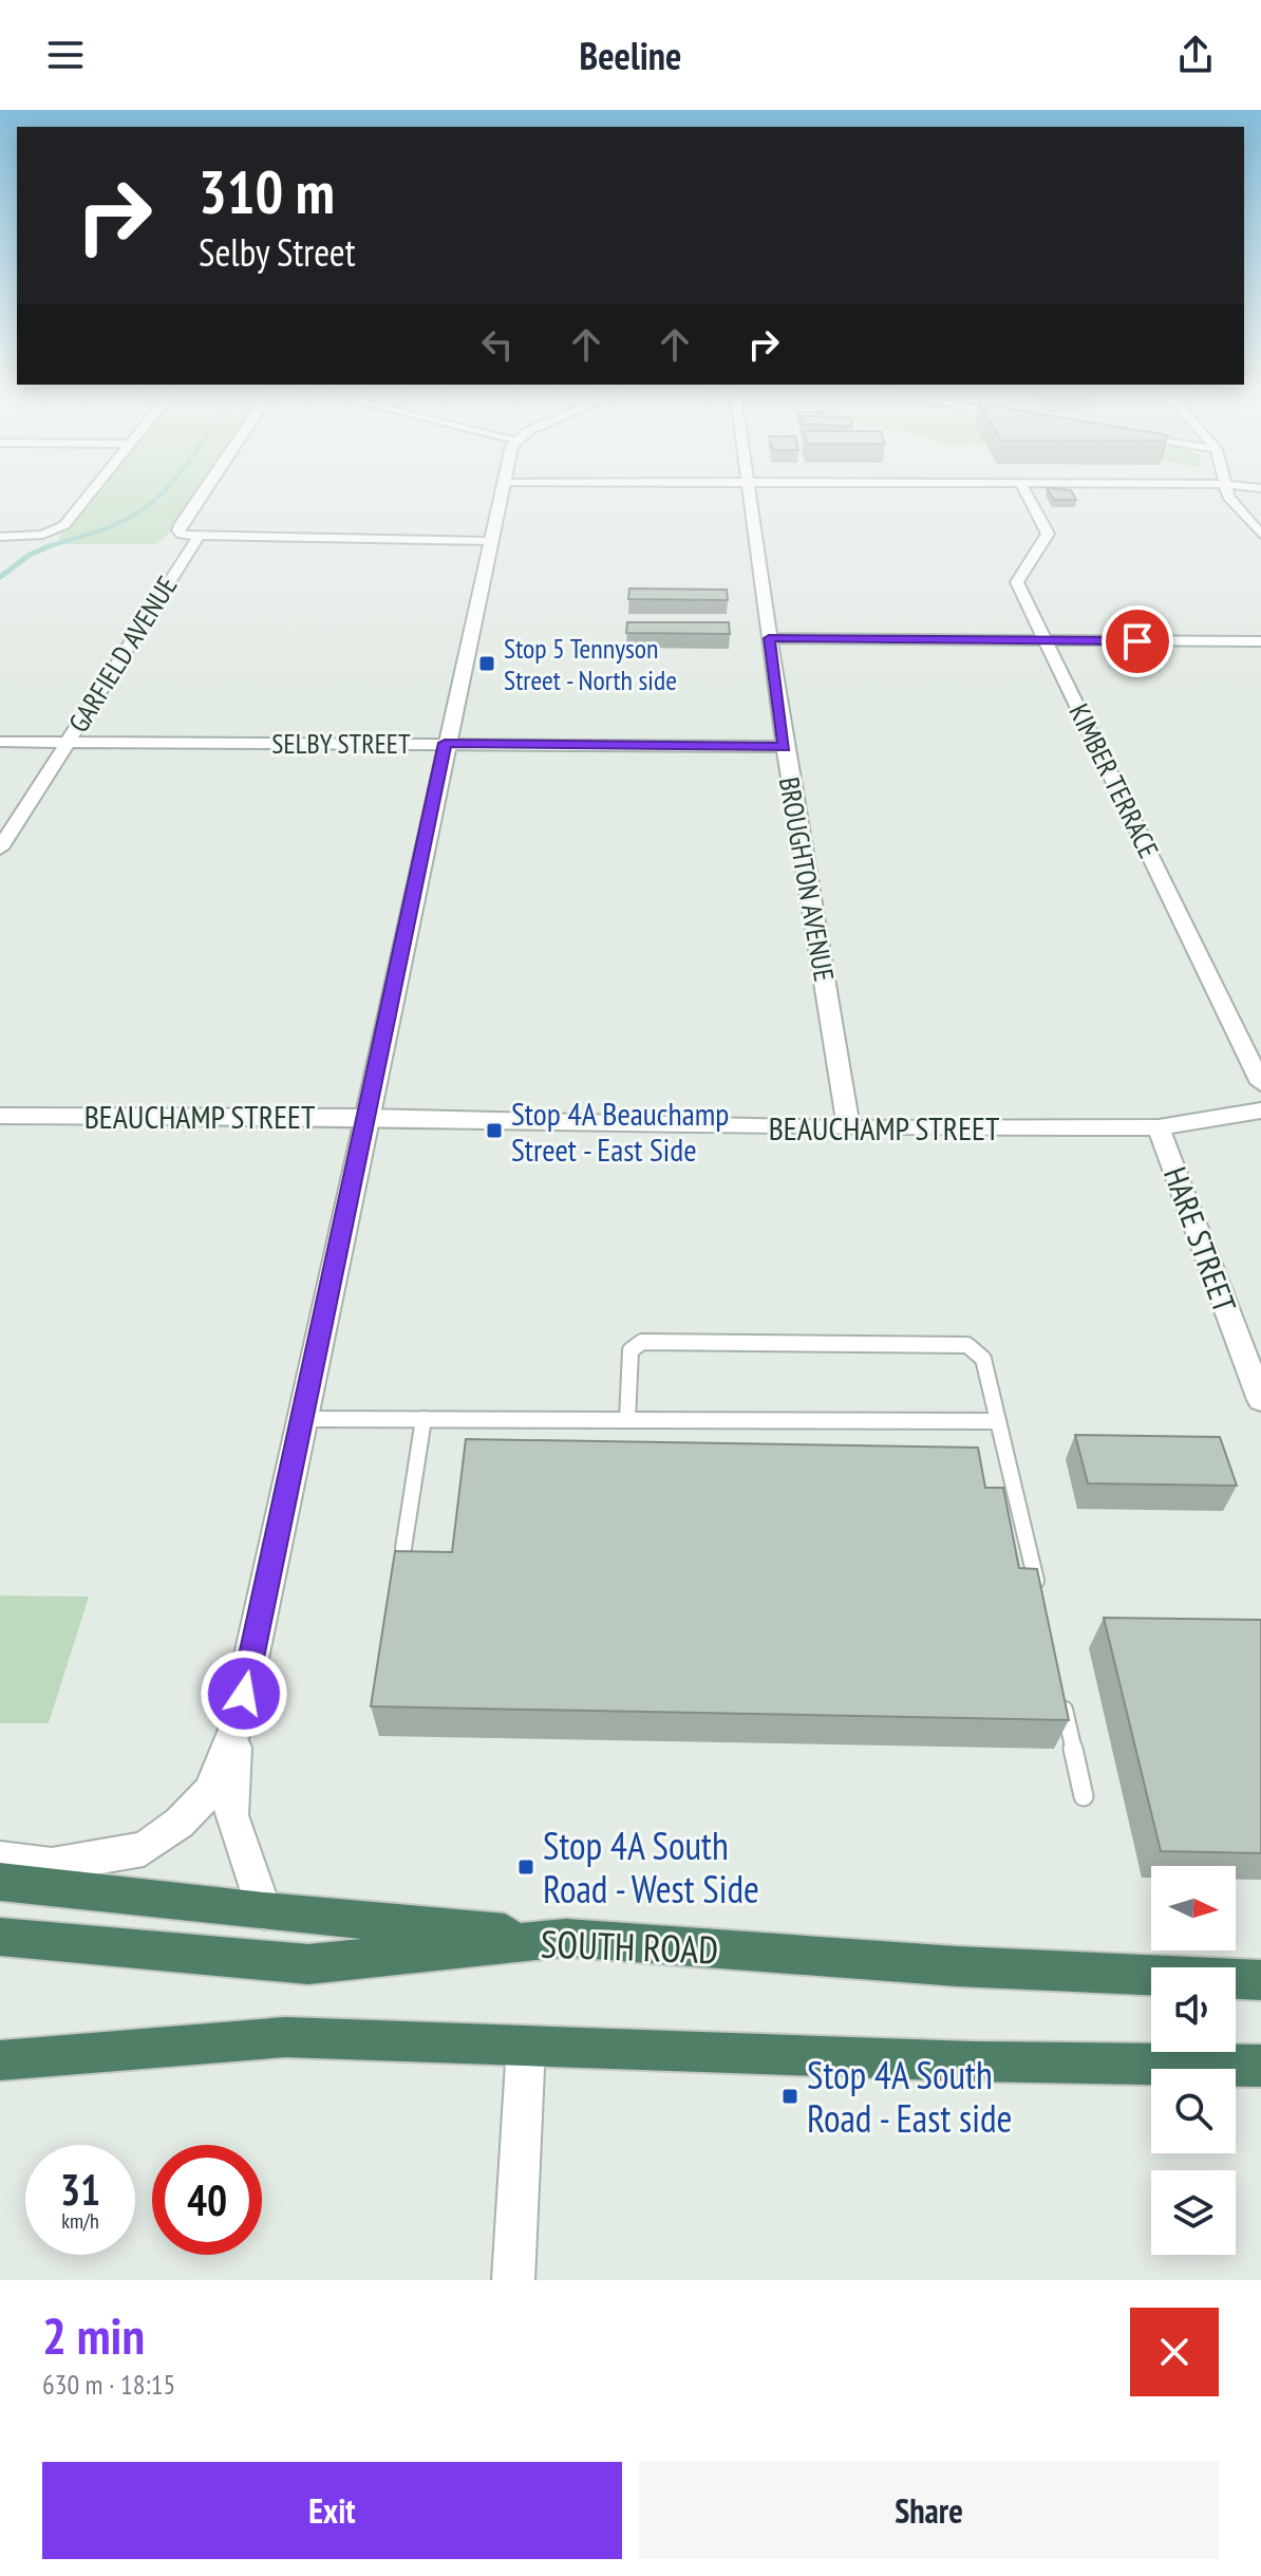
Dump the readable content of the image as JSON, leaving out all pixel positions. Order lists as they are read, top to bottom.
{
  "streets": {
    "highway": ["SOUTH ROAD"],
    "street": [
      "GARFIELD AVENUE",
      "SELBY STREET",
      "KIMBER TERRACE",
      "BROUGHTON AVENUE",
      "BEAUCHAMP STREET",
      "HARE STREET"
    ]
  },
  "crossings": [
    ["GARFIELD AVENUE", "SELBY STREET"],
    ["SELBY STREET", "BROUGHTON AVENUE"],
    ["BROUGHTON AVENUE", "BEAUCHAMP STREET"],
    ["BEAUCHAMP STREET", "HARE STREET"]
  ],
  "places": {
    "transit": [
      "Stop 5 Tennyson Street - North side",
      "Stop 4A Beauchamp Street - East Side",
      "Stop 4A South Road - West Side",
      "Stop 4A South Road - East side"
    ]
  },
  "north": "right",
  "page": {
    "header": "Beeline",
    "turn": ["310 m", "Selby Street"],
    "speed": "31 km/h",
    "limit": "40",
    "heading": ["2 min", "630 m · 18:15"],
    "buttons": ["Exit", "Share"]
  }
}
